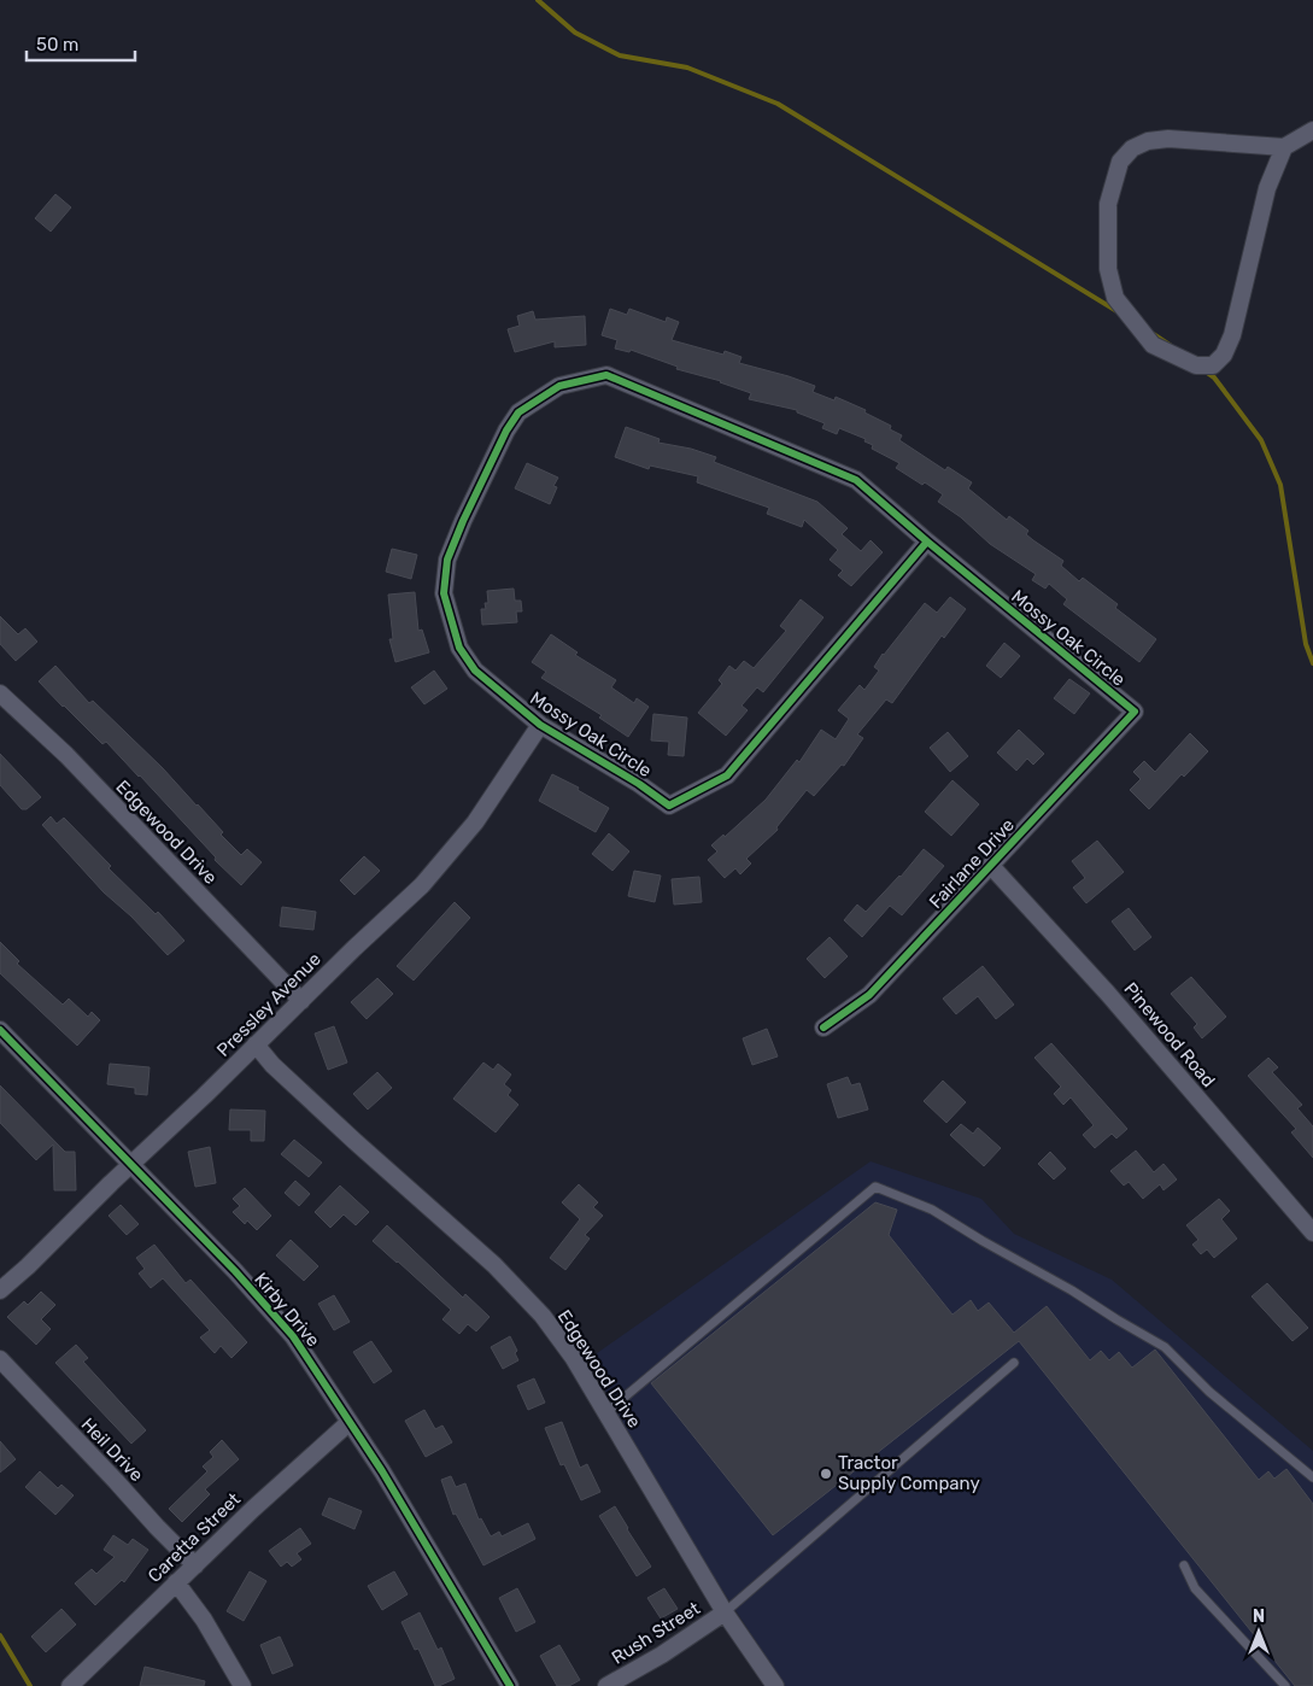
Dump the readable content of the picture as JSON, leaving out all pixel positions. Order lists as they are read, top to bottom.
{
  "streets": {
    "street": [
      "Mossy Oak Circle",
      "Edgewood Drive",
      "Fairlane Drive",
      "Pressley Avenue",
      "Pinewood Road",
      "Kirby Drive",
      "Heil Drive",
      "Caretta Street",
      "Rush Street"
    ]
  },
  "crossings": [
    ["Mossy Oak Circle", "Fairlane Drive"],
    ["Mossy Oak Circle", "Pressley Avenue"],
    ["Edgewood Drive", "Pressley Avenue"],
    ["Edgewood Drive", "Rush Street"],
    ["Fairlane Drive", "Pinewood Road"],
    ["Pressley Avenue", "Kirby Drive"],
    ["Kirby Drive", "Caretta Street"],
    ["Heil Drive", "Caretta Street"]
  ],
  "places": ["Tractor Supply Company"],
  "scale_bar": "50 m",
  "north": "top"
}
